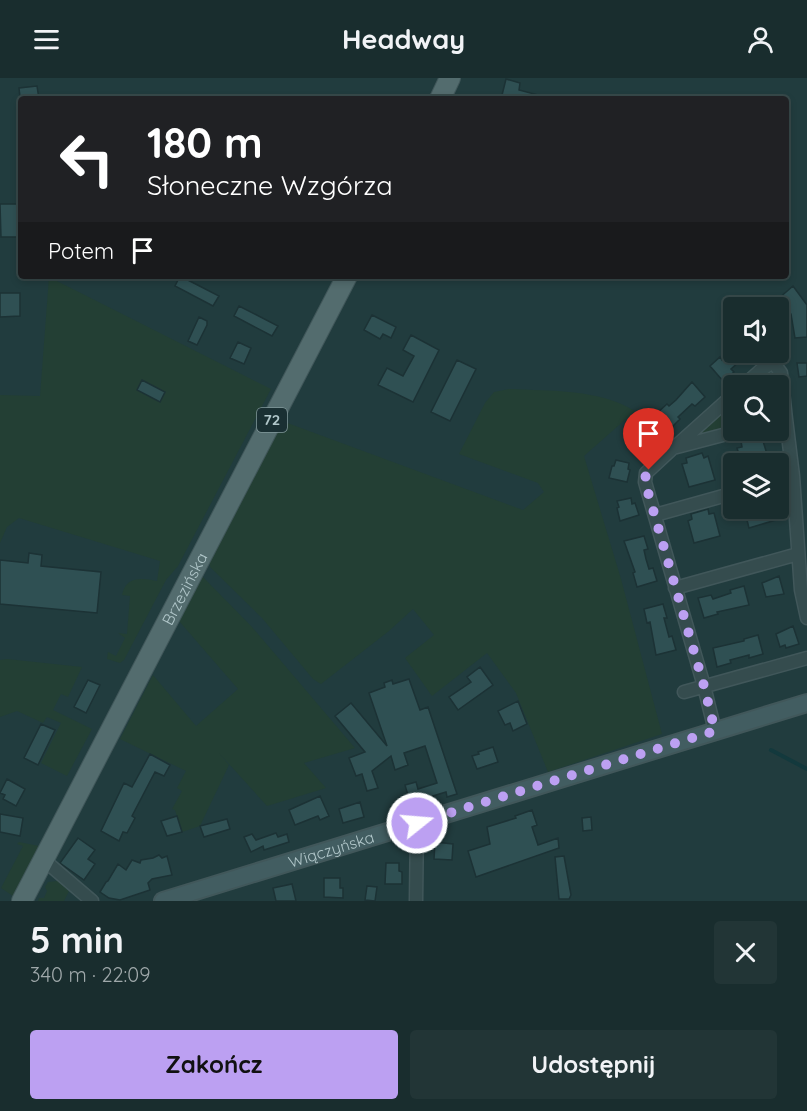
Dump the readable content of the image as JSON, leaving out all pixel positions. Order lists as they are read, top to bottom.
{
  "streets": {
    "main road": ["72", "Brzezińska"],
    "street": ["Wiączyńska"]
  },
  "page": {
    "header": "Headway",
    "turn": ["180 m", "Słoneczne Wzgórza"],
    "then": "Potem",
    "heading": ["5 min", "340 m · 22:09"],
    "buttons": ["Zakończ", "Udostępnij"]
  }
}
